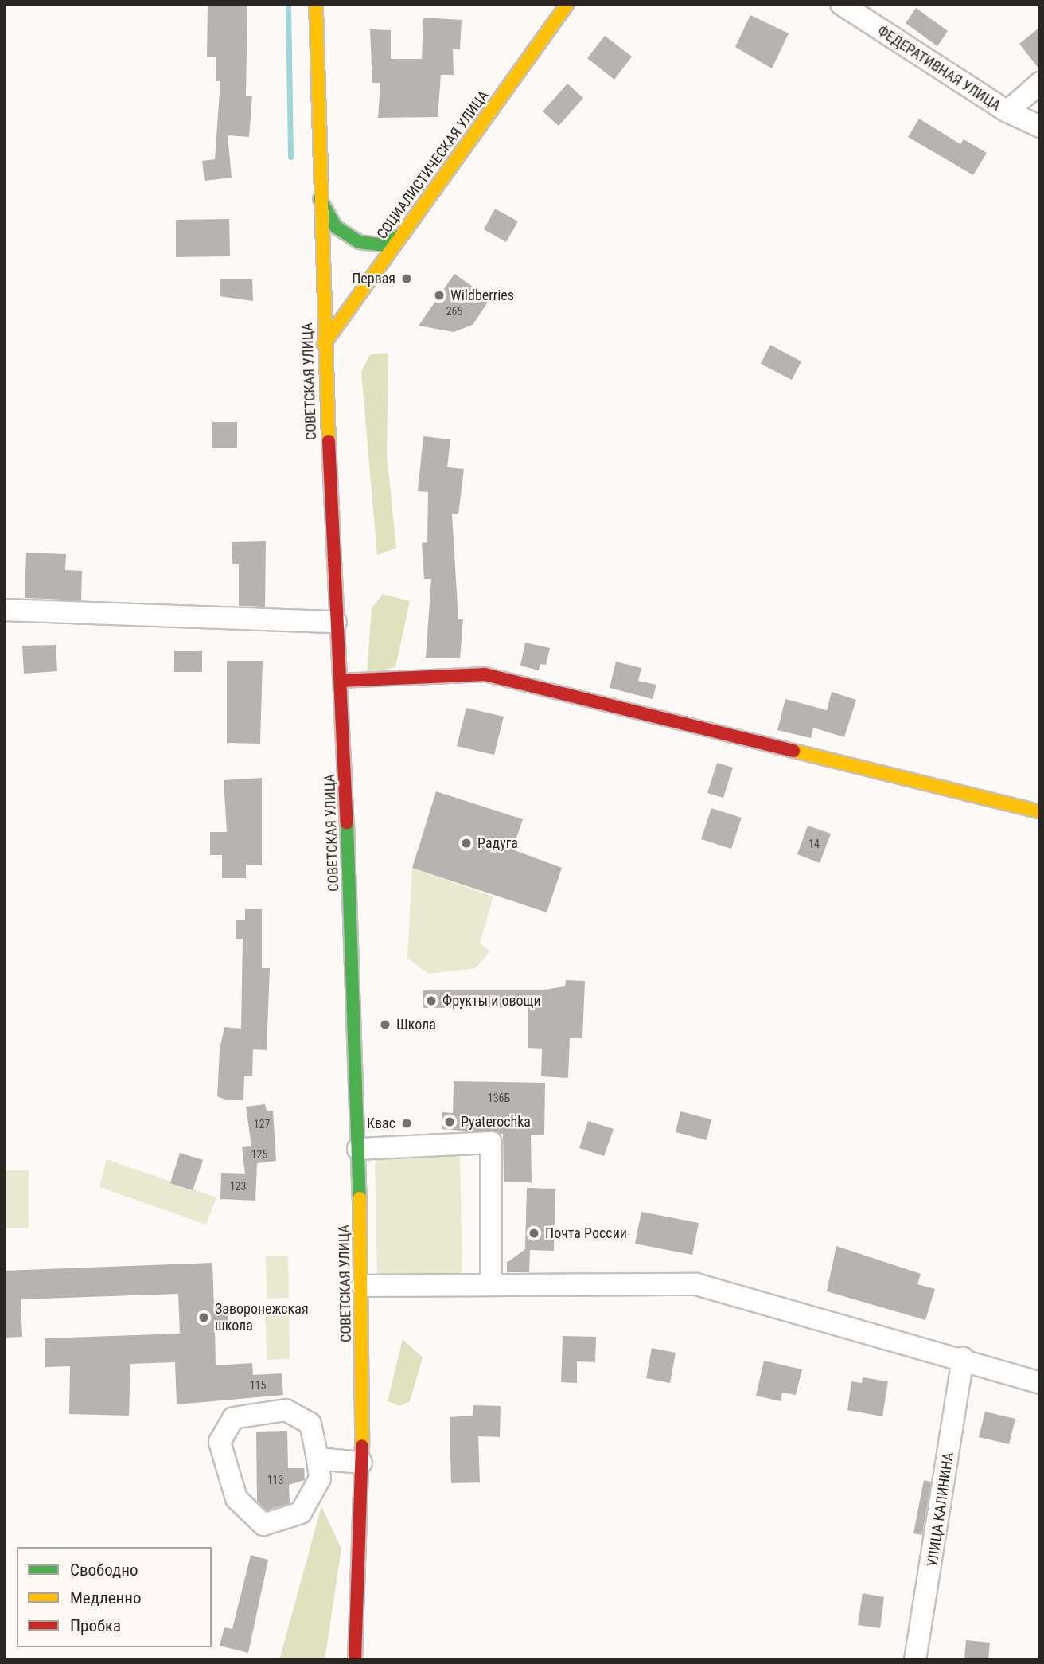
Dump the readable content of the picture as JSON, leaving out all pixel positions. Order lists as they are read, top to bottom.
{
  "streets": {
    "street": [
      "ФЕДЕРАТИВНАЯ УЛИЦА",
      "СОЦИАЛИСТИЧЕСКАЯ УЛИЦА",
      "СОВЕТСКАЯ УЛИЦА",
      "УЛИЦА КАЛИНИНА"
    ]
  },
  "crossings": [
    ["СОЦИАЛИСТИЧЕСКАЯ УЛИЦА", "СОВЕТСКАЯ УЛИЦА"]
  ],
  "places": [
    "Первая",
    "Wildberries",
    "Радуга",
    "Фрукты и овощи",
    "Школа",
    "Pyaterochka",
    "Квас",
    "Почта России",
    "Заворонежская школа"
  ],
  "house_numbers": [
    "265",
    "14",
    "136Б",
    "127",
    "125",
    "123",
    "115",
    "113"
  ],
  "legend": ["Свободно", "Медленно", "Пробка"]
}
